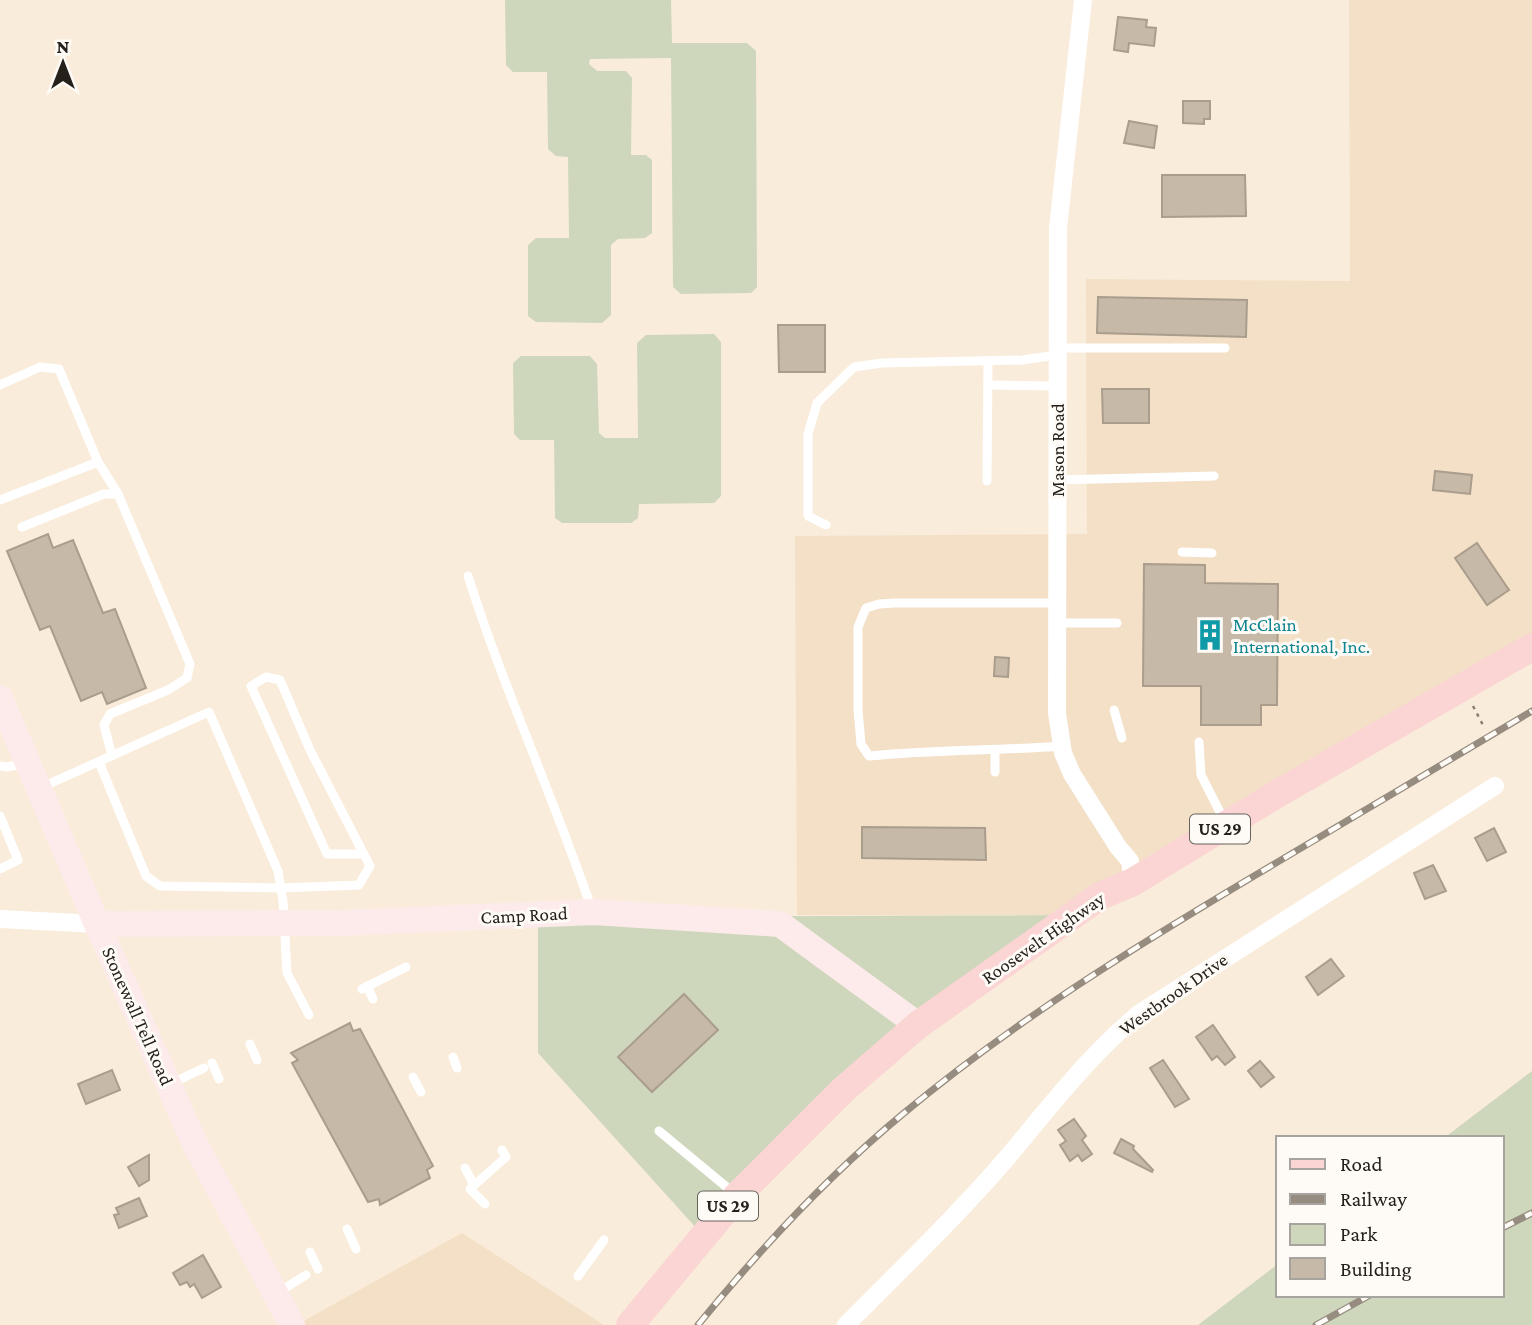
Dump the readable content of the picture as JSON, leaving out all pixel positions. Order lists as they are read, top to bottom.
{
  "streets": {
    "main road": ["US 29", "Roosevelt Highway"],
    "street": [
      "Mason Road",
      "Camp Road",
      "Westbrook Drive",
      "Stonewall Tell Road"
    ]
  },
  "crossings": [
    ["Mason Road", "Roosevelt Highway"],
    ["Camp Road", "Roosevelt Highway"],
    ["Camp Road", "Stonewall Tell Road"]
  ],
  "places": {
    "building": ["McClain International, Inc."]
  },
  "legend": [
    "Road",
    "Railway",
    "Park",
    "Building"
  ],
  "north": "top"
}
